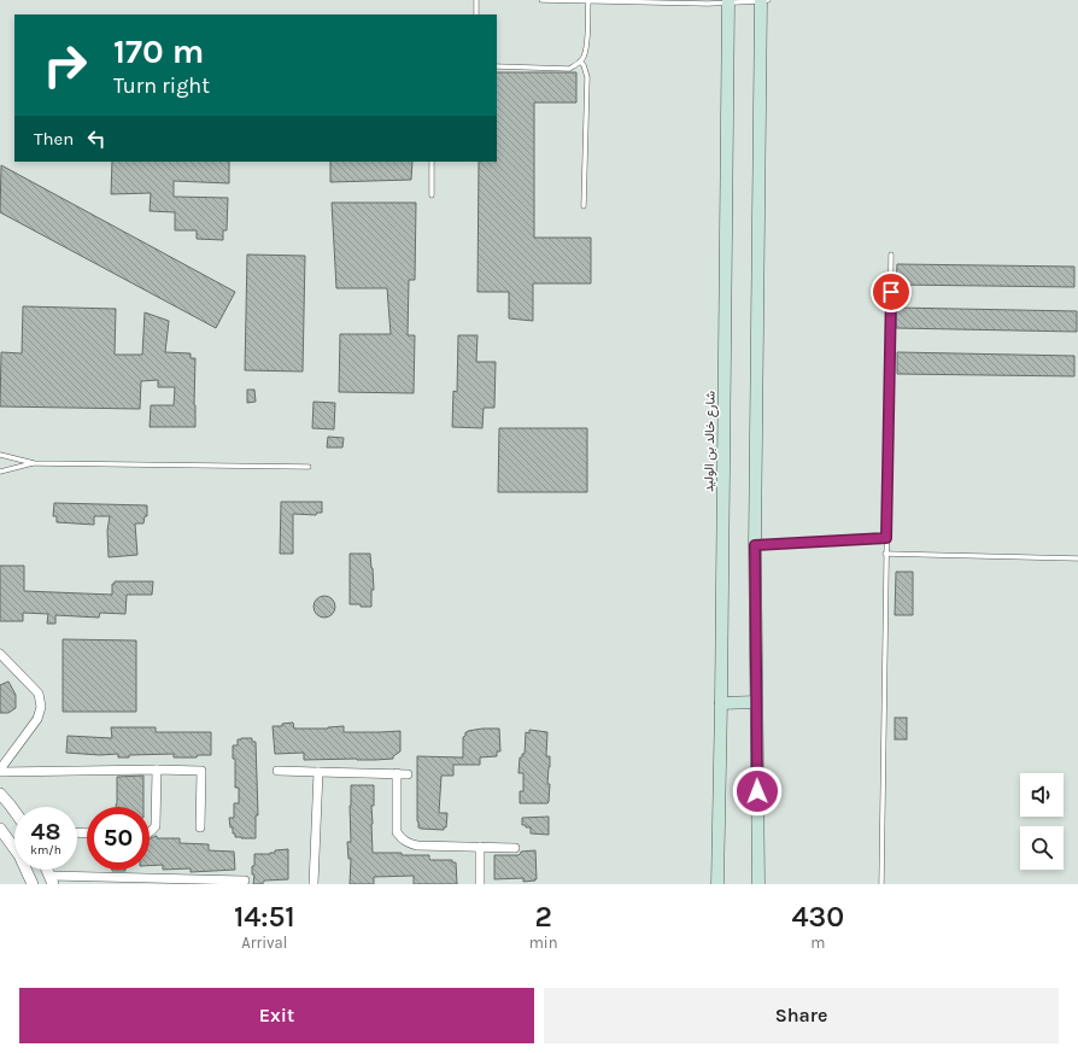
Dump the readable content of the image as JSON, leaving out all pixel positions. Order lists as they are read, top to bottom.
{
  "streets": {
    "main road": ["شارع خالد بن الوليد"]
  },
  "page": {
    "turn": ["170 m", "Turn right"],
    "then": "Then",
    "speed": "48 km/h",
    "limit": "50",
    "eta": [
      "14:51",
      "Arrival",
      "2",
      "min",
      "430",
      "m"
    ],
    "buttons": ["Exit", "Share"]
  }
}
